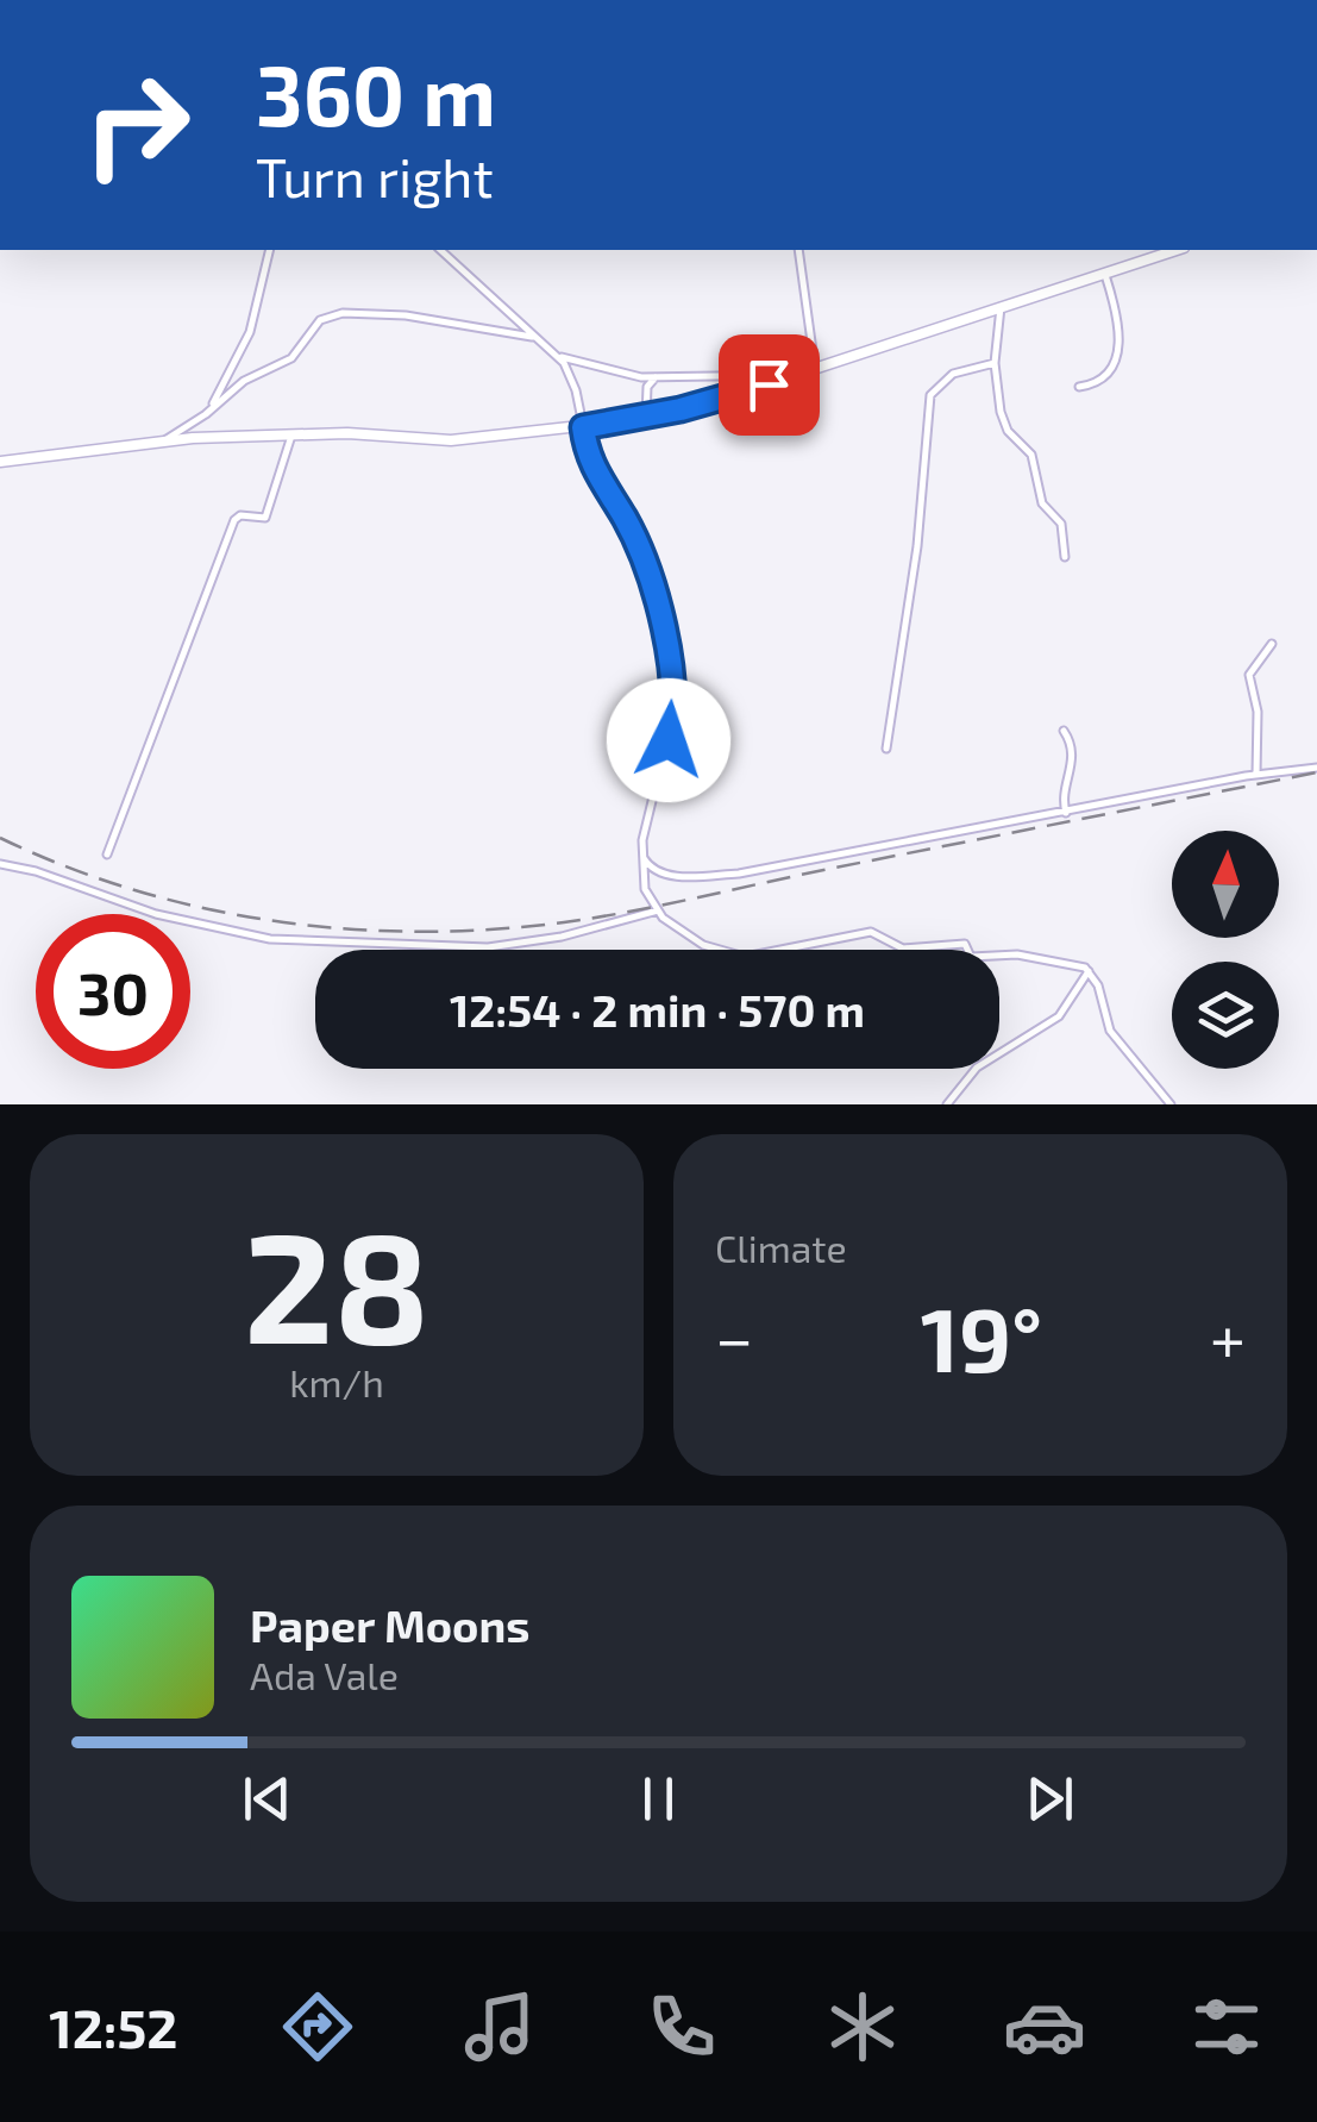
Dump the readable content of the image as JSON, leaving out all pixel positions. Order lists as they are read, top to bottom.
{
  "north": "top",
  "page": {
    "turn": ["360 m", "Turn right"],
    "limit": "30",
    "trip": "12:54 · 2 min · 570 m",
    "tile": [
      ["28", "km/h"],
      "Climate"
    ],
    "heat": ["−", "19°", "+"],
    "song": ["Paper Moons", "Ada Vale"],
    "tabs": "12:52"
  }
}
